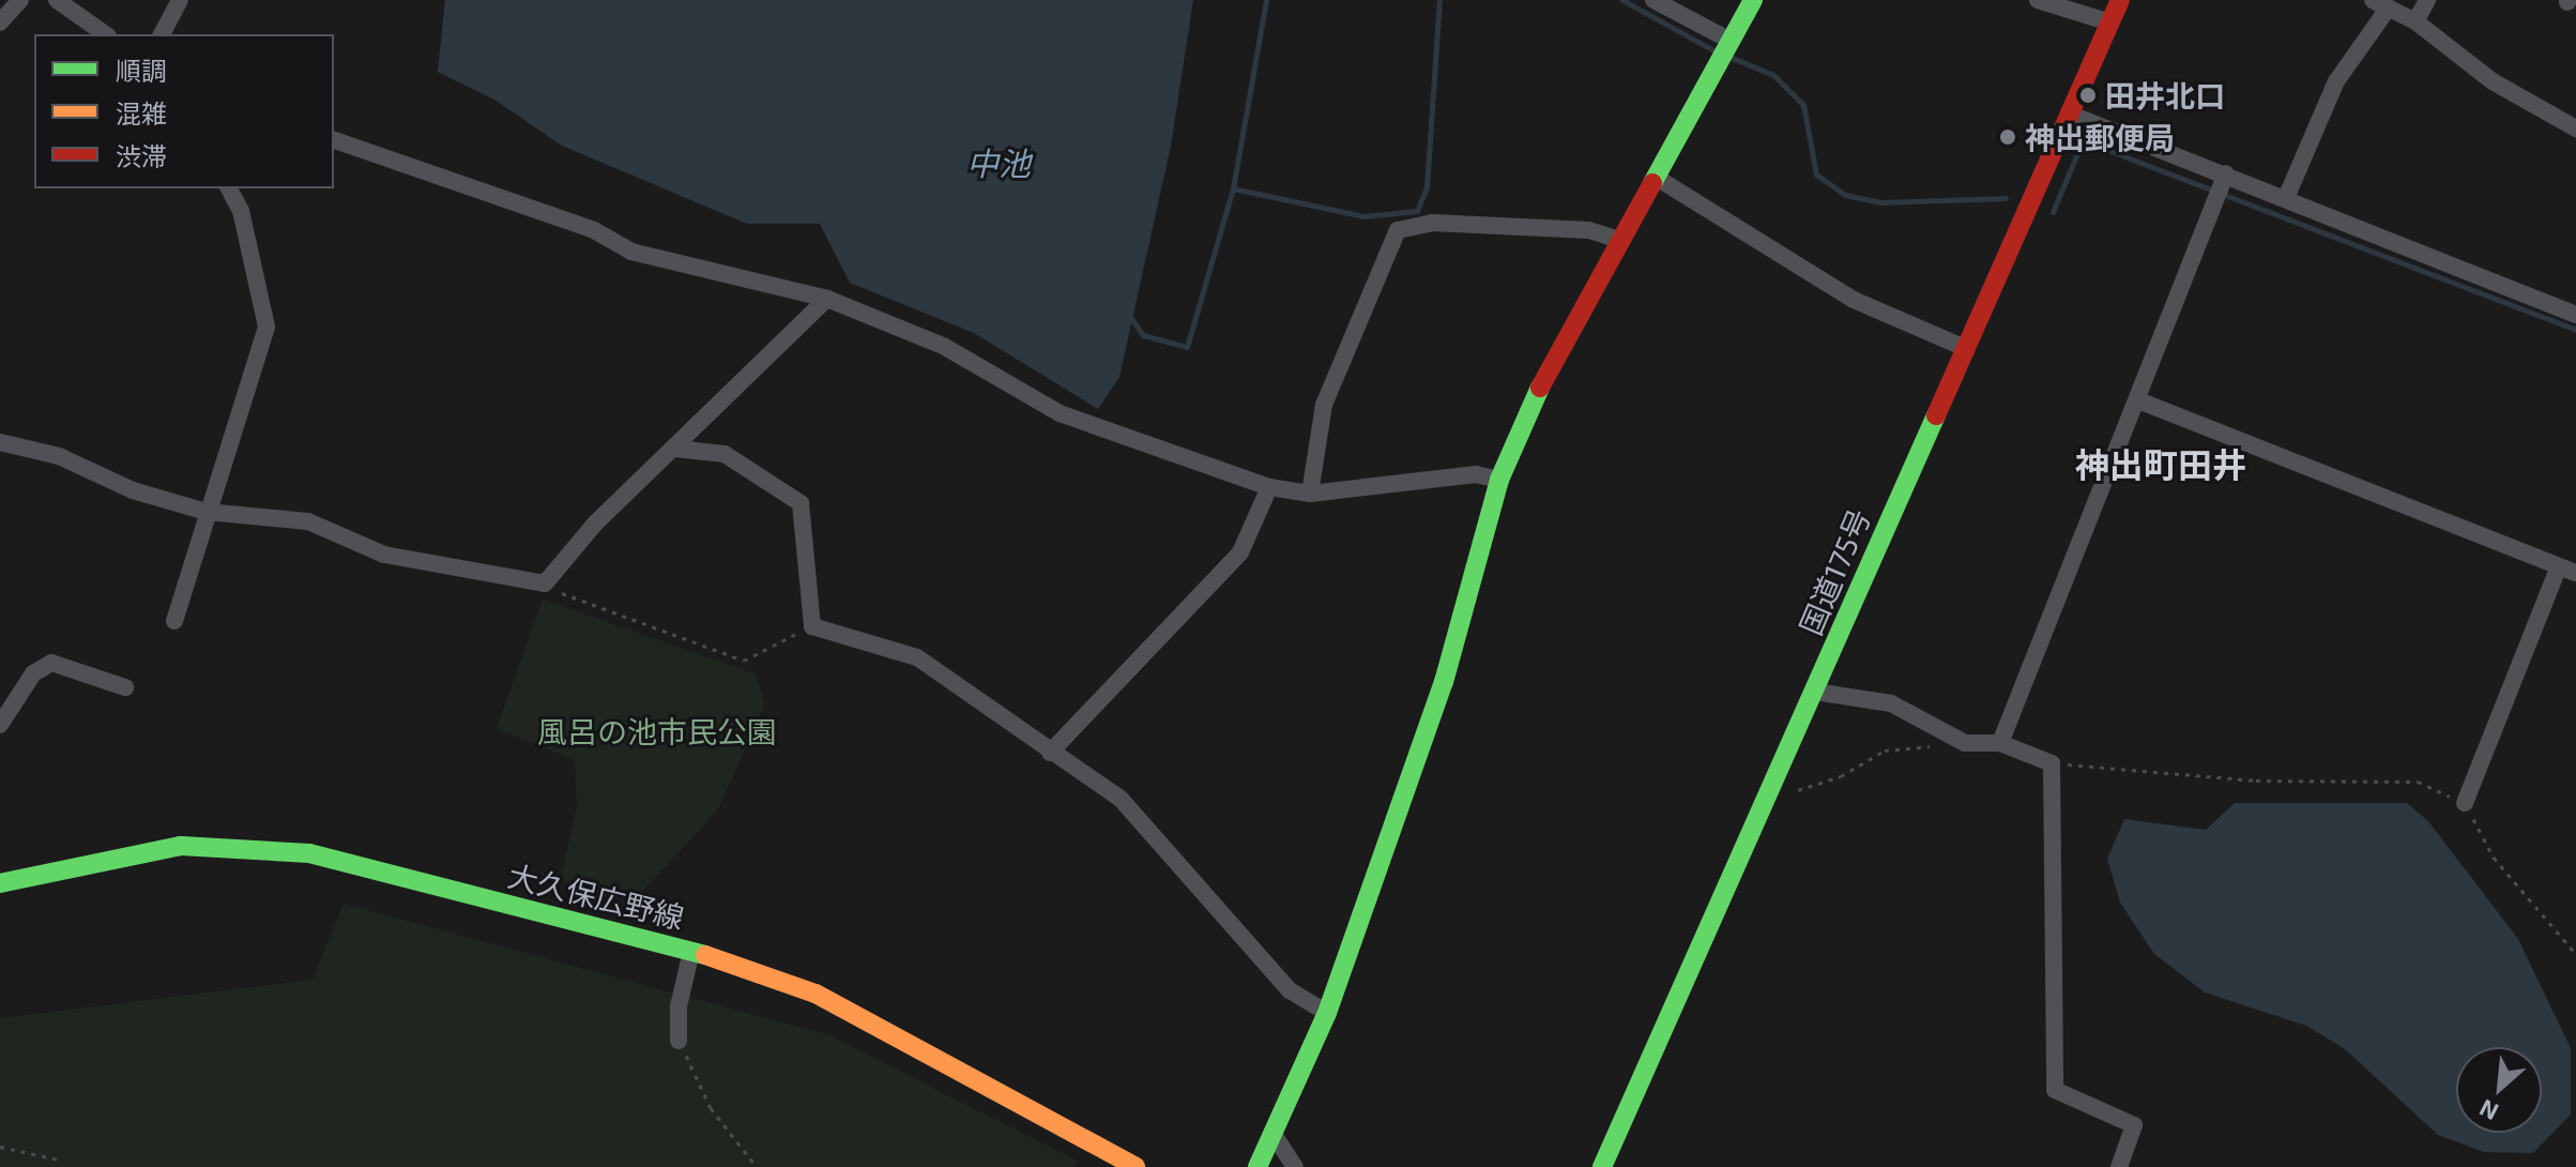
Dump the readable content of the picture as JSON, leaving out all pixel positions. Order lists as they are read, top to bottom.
{
  "streets": {
    "main road": ["国道175号", "大久保広野線"]
  },
  "districts": ["神出町田井"],
  "water": ["中池"],
  "parks": ["風呂の池市民公園"],
  "places": ["田井北口", "神出郵便局"],
  "legend": ["順調", "混雑", "渋滞"],
  "north": "bottom left"
}
